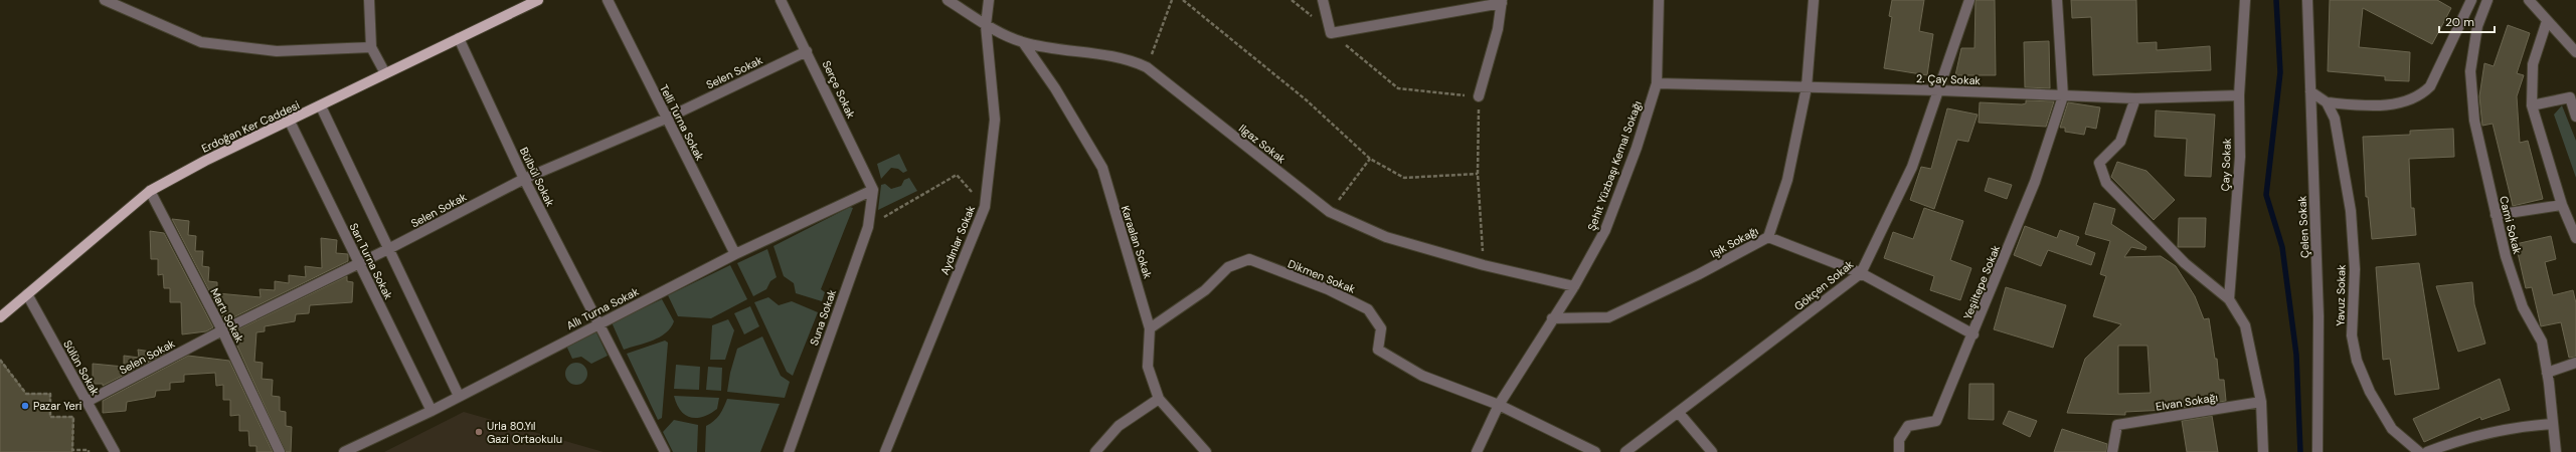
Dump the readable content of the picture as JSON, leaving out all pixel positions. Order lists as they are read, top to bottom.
{
  "streets": {
    "main road": ["Erdoğan Ker Caddesi"],
    "street": [
      "Selen Sokak",
      "2. Çay Sokak",
      "Serçe Sokak",
      "Telli Turna Sokak",
      "Ilgaz Sokak",
      "Çay Sokak",
      "Şehit Yüzbaşı Kemal Sokağı",
      "Bülbül Sokak",
      "Cami Sokak",
      "Çelen Sokak",
      "Aydınlar Sokak",
      "Karaalan Sokak",
      "Işık Sokağı",
      "Sarı Turna Sokak",
      "Dikmen Sokak",
      "Yeşiltepe Sokak",
      "Gökçen Sokak",
      "Yavuz Sokak",
      "Allı Turna Sokak",
      "Martı Sokak",
      "Suna Sokak",
      "Sülün Sokak",
      "Elvan Sokağı"
    ]
  },
  "crossings": [
    ["Selen Sokak", "Serçe Sokak"],
    ["Selen Sokak", "Telli Turna Sokak"],
    ["Selen Sokak", "Bülbül Sokak"],
    ["Selen Sokak", "Sarı Turna Sokak"],
    ["Selen Sokak", "Martı Sokak"],
    ["Selen Sokak", "Sülün Sokak"],
    ["2. Çay Sokak", "Çay Sokak"],
    ["2. Çay Sokak", "Şehit Yüzbaşı Kemal Sokağı"],
    ["2. Çay Sokak", "Işık Sokağı"],
    ["2. Çay Sokak", "Yeşiltepe Sokak"],
    ["2. Çay Sokak", "Gökçen Sokak"],
    ["Serçe Sokak", "Allı Turna Sokak"],
    ["Serçe Sokak", "Suna Sokak"],
    ["Telli Turna Sokak", "Allı Turna Sokak"],
    ["Erdoğan Ker Caddesi", "Bülbül Sokak"],
    ["Erdoğan Ker Caddesi", "Sarı Turna Sokak"],
    ["Erdoğan Ker Caddesi", "Martı Sokak"],
    ["Erdoğan Ker Caddesi", "Sülün Sokak"],
    ["Ilgaz Sokak", "Şehit Yüzbaşı Kemal Sokağı"],
    ["Ilgaz Sokak", "Aydınlar Sokak"],
    ["Ilgaz Sokak", "Karaalan Sokak"],
    ["Şehit Yüzbaşı Kemal Sokağı", "Işık Sokağı"],
    ["Şehit Yüzbaşı Kemal Sokağı", "Dikmen Sokak"],
    ["Bülbül Sokak", "Allı Turna Sokak"],
    ["Karaalan Sokak", "Dikmen Sokak"],
    ["Sarı Turna Sokak", "Allı Turna Sokak"],
    ["Allı Turna Sokak", "Suna Sokak"]
  ],
  "places": ["Pazar Yeri", "Urla 80.Yıl Gazi Ortaokulu"],
  "scale_bar": "20 m"
}
